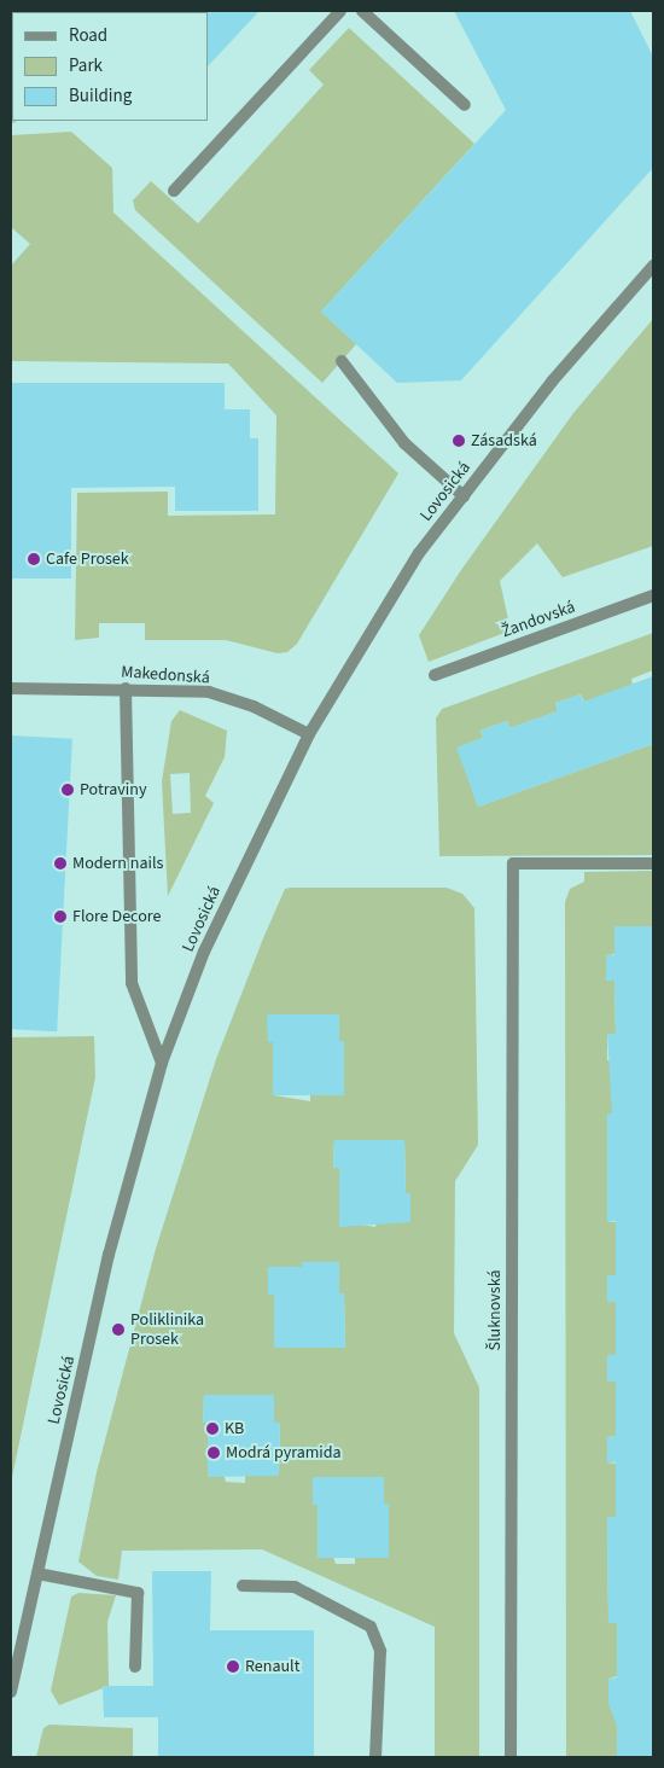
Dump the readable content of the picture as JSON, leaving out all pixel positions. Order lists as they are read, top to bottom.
{
  "streets": {
    "street": [
      "Lovosická",
      "Žandovská",
      "Makedonská",
      "Šluknovská"
    ]
  },
  "crossings": [
    ["Lovosická", "Makedonská"]
  ],
  "places": [
    "Zásadská",
    "Cafe Prosek",
    "Potraviny",
    "Modern nails",
    "Flore Decore",
    "Poliklinika Prosek",
    "KB",
    "Modrá pyramida",
    "Renault"
  ],
  "legend": ["Road", "Park", "Building"]
}
